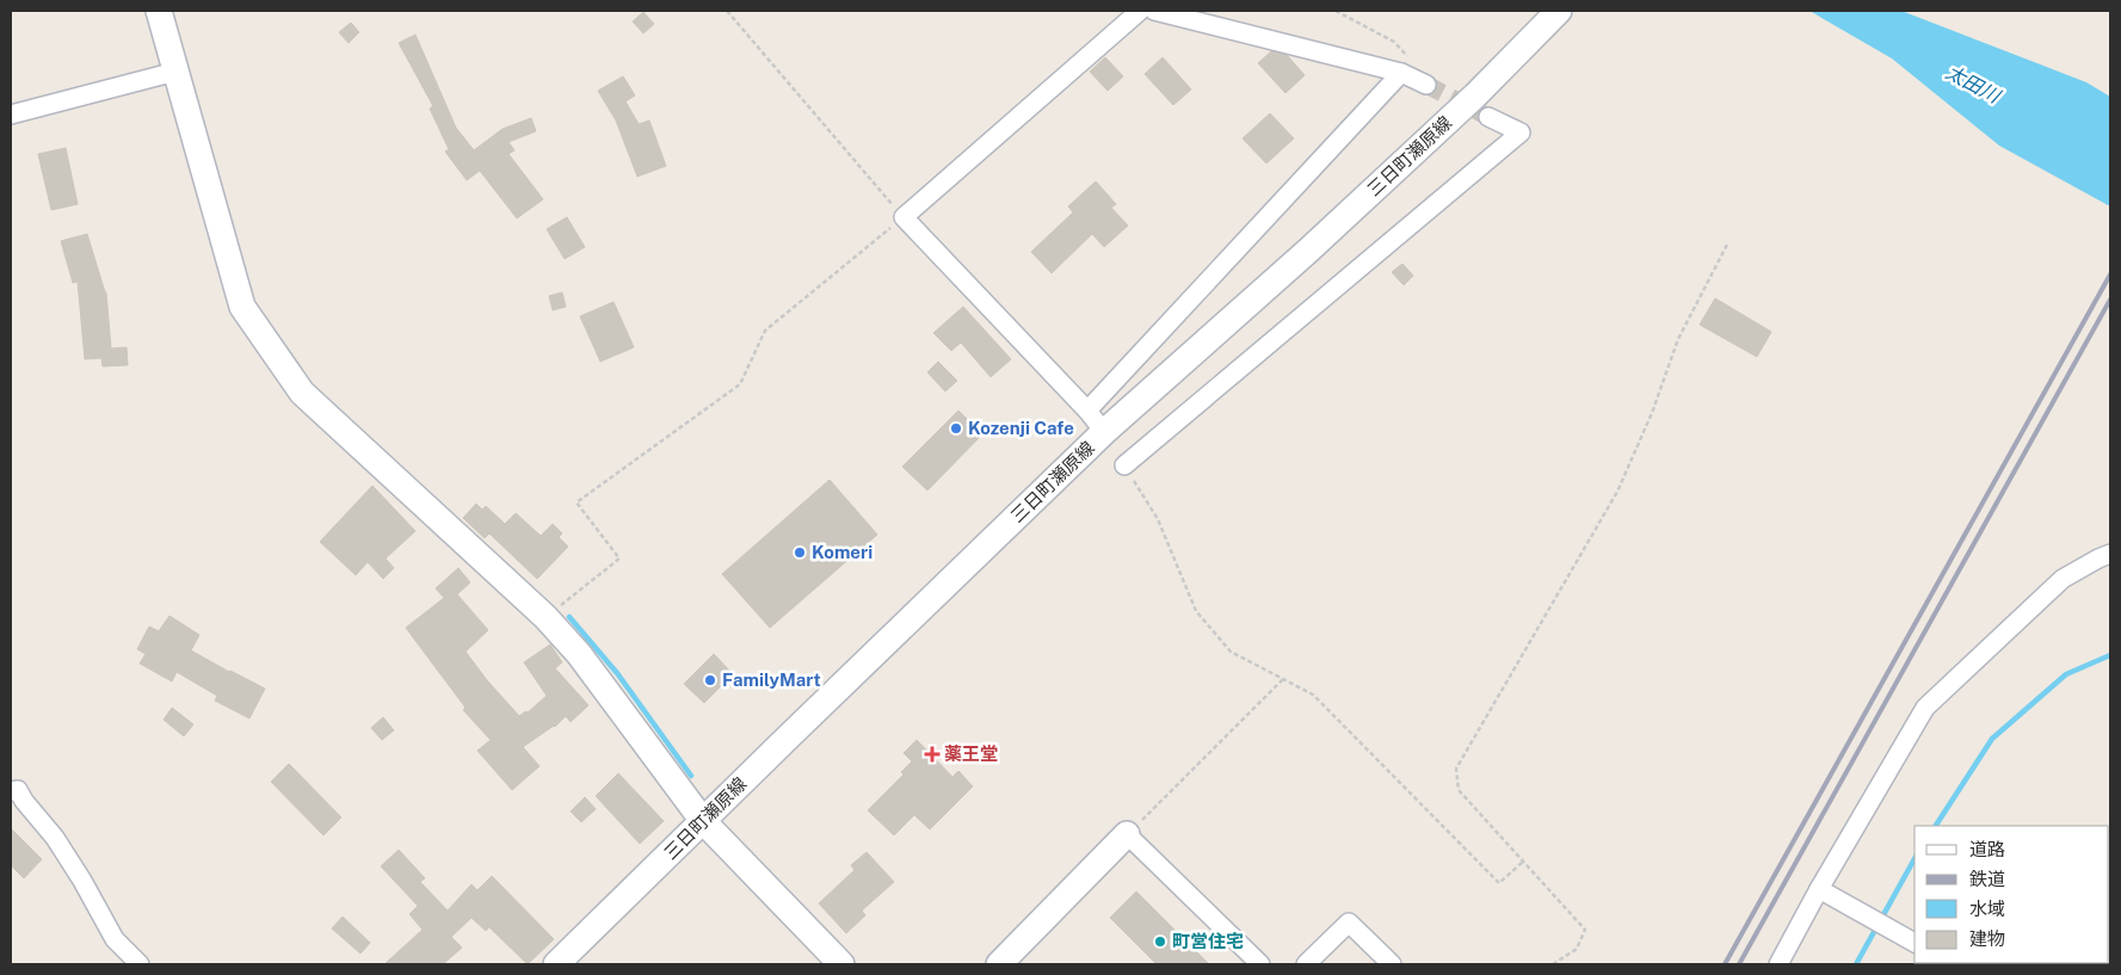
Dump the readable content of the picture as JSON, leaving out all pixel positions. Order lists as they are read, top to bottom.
{
  "streets": {
    "street": ["三日町瀬原線"]
  },
  "water": ["太田川"],
  "places": {
    "other": [
      "Kozenji Cafe",
      "Komeri",
      "FamilyMart",
      "町営住宅"
    ],
    "health": ["薬王堂"]
  },
  "legend": [
    "道路",
    "鉄道",
    "水域",
    "建物"
  ]
}
